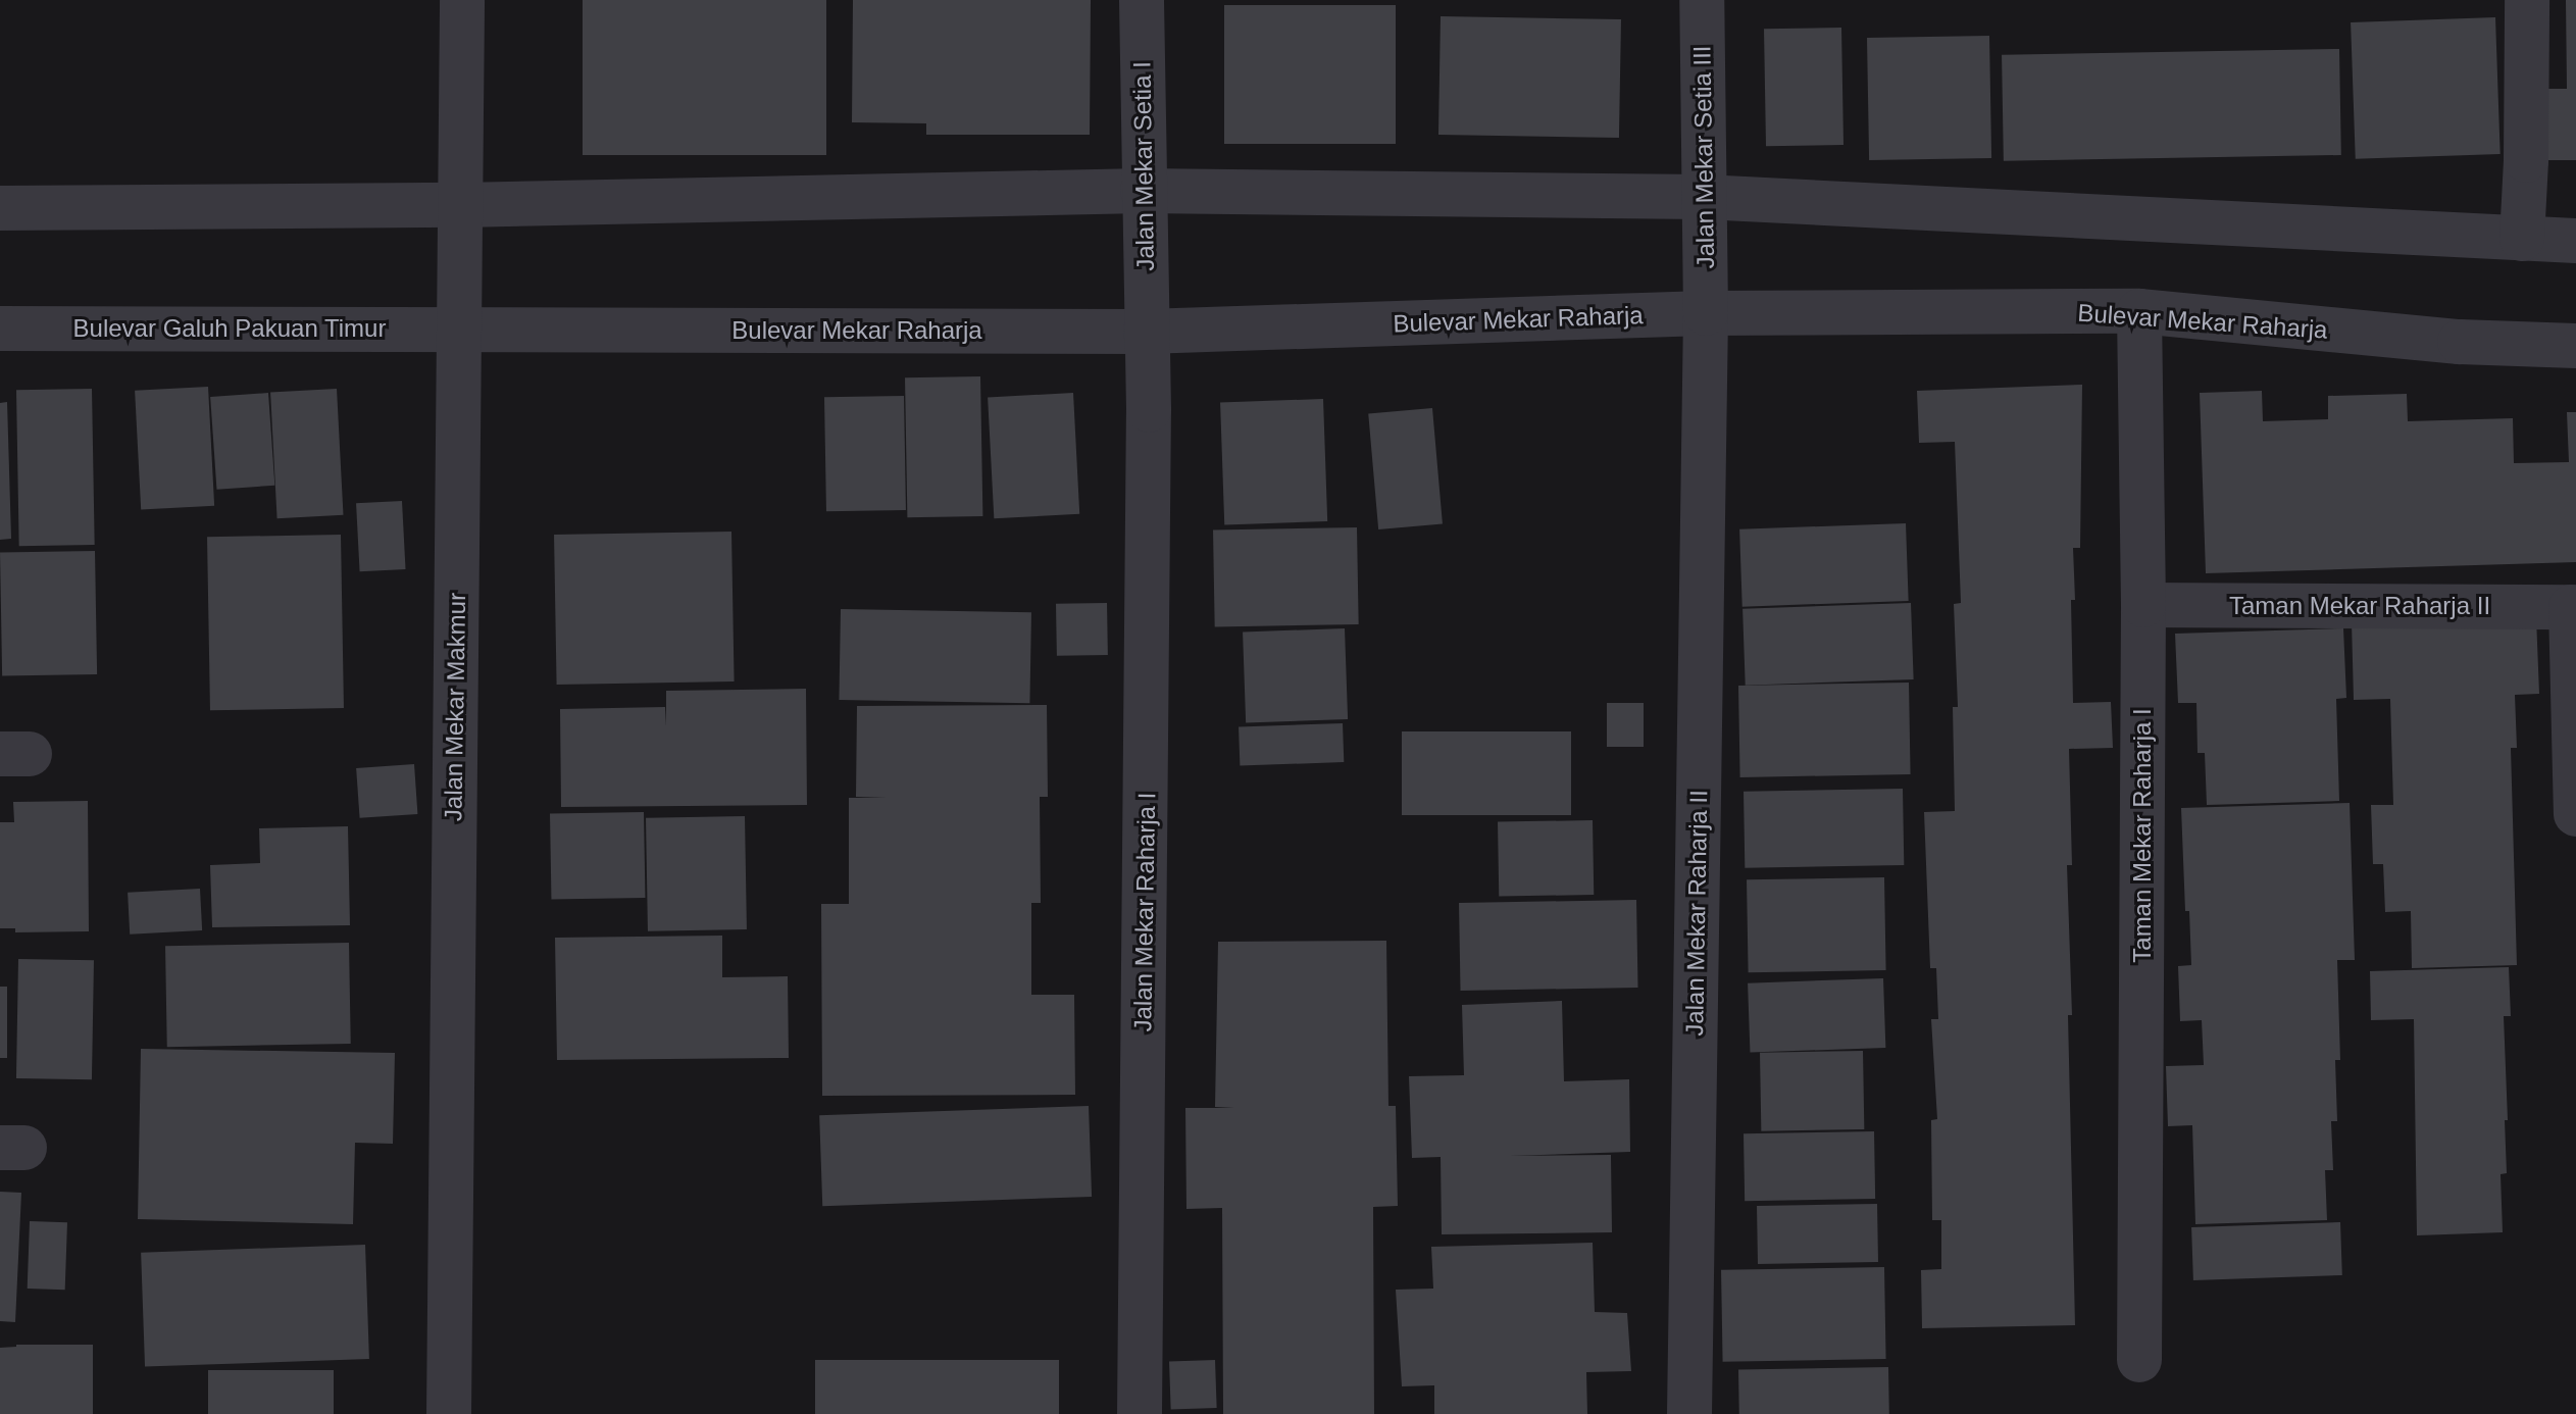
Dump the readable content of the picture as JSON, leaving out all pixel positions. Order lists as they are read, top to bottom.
{
  "streets": {
    "street": [
      "Jalan Mekar Setia III",
      "Jalan Mekar Setia I",
      "Bulevar Mekar Raharja",
      "Bulevar Galuh Pakuan Timur",
      "Taman Mekar Raharja II",
      "Jalan Mekar Makmur",
      "Taman Mekar Raharja I",
      "Jalan Mekar Raharja I",
      "Jalan Mekar Raharja II"
    ]
  },
  "crossings": [
    ["Jalan Mekar Setia III", "Bulevar Mekar Raharja"],
    ["Jalan Mekar Setia III", "Jalan Mekar Raharja II"],
    ["Jalan Mekar Setia I", "Bulevar Mekar Raharja"],
    ["Jalan Mekar Setia I", "Jalan Mekar Raharja I"],
    ["Bulevar Mekar Raharja", "Bulevar Galuh Pakuan Timur"],
    ["Bulevar Mekar Raharja", "Jalan Mekar Makmur"],
    ["Bulevar Mekar Raharja", "Taman Mekar Raharja I"],
    ["Bulevar Galuh Pakuan Timur", "Jalan Mekar Makmur"],
    ["Taman Mekar Raharja II", "Taman Mekar Raharja I"]
  ]
}
